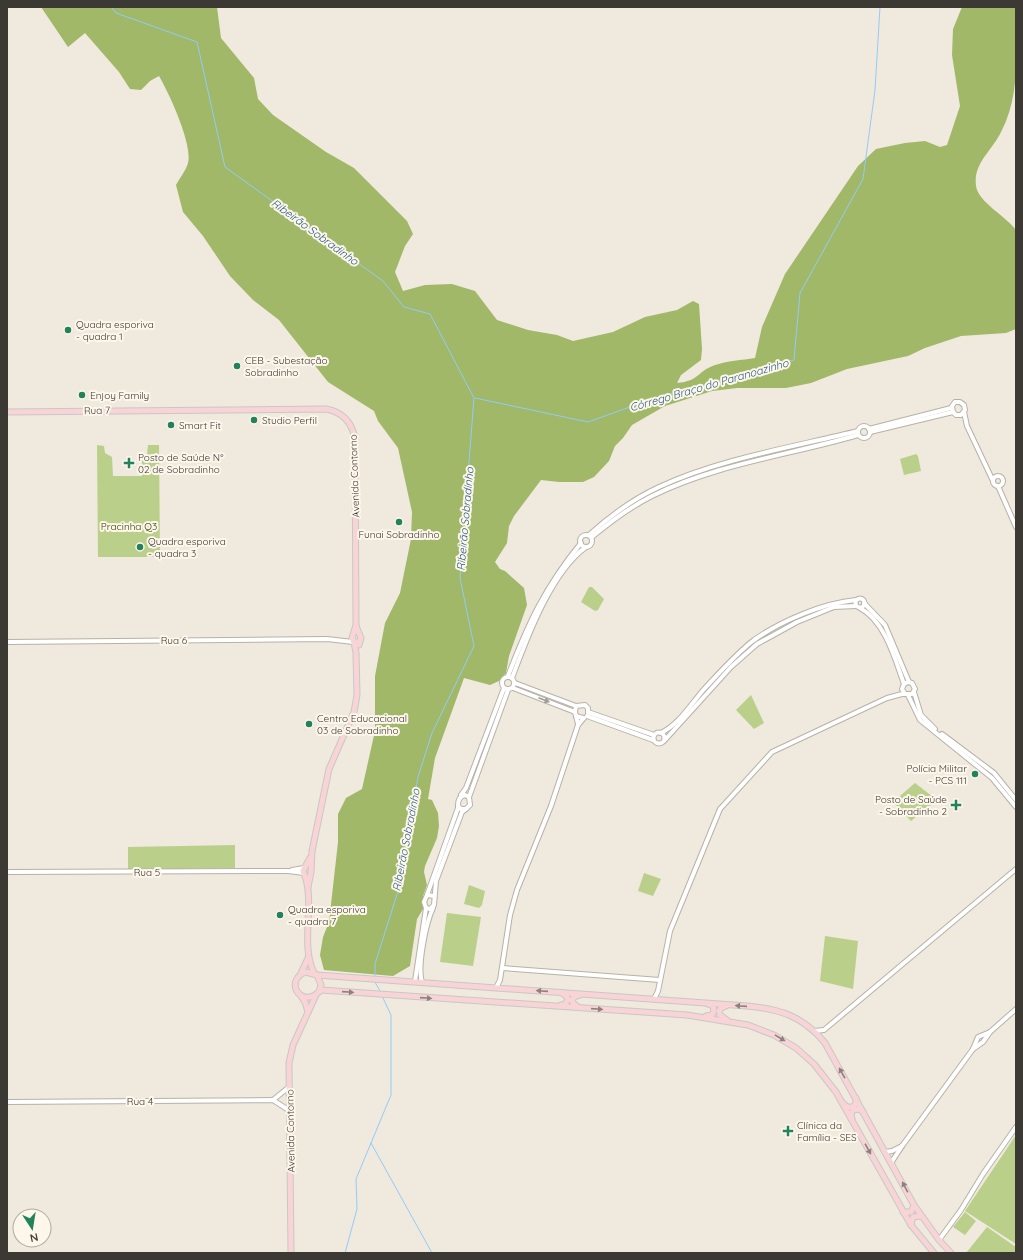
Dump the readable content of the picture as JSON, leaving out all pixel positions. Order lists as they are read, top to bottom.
{
  "streets": {
    "main road": ["Rua 7", "Avenida Contorno"],
    "street": ["Rua 6", "Rua 5", "Rua 4"]
  },
  "crossings": [
    ["Rua 7", "Avenida Contorno"],
    ["Avenida Contorno", "Rua 6"]
  ],
  "water": ["Ribeirão Sobradinho", "Córrego Braço do Paranoazinho"],
  "parks": ["Pracinha Q3"],
  "places": {
    "other": [
      "Quadra esporiva - quadra 1",
      "CEB - Subestação Sobradinho",
      "Enjoy Family",
      "Studio Perfil",
      "Smart Fit",
      "Funai Sobradinho",
      "Quadra esporiva - quadra 3",
      "Centro Educacional 03 de Sobradinho",
      "Polícia Militar - PCS 111",
      "Quadra esporiva - quadra 7"
    ],
    "health": ["Posto de Saúde N° 02 de Sobradinho", "Posto de Saúde - Sobradinho 2", "Clínica da Família - SES"]
  },
  "north": "bottom"
}
